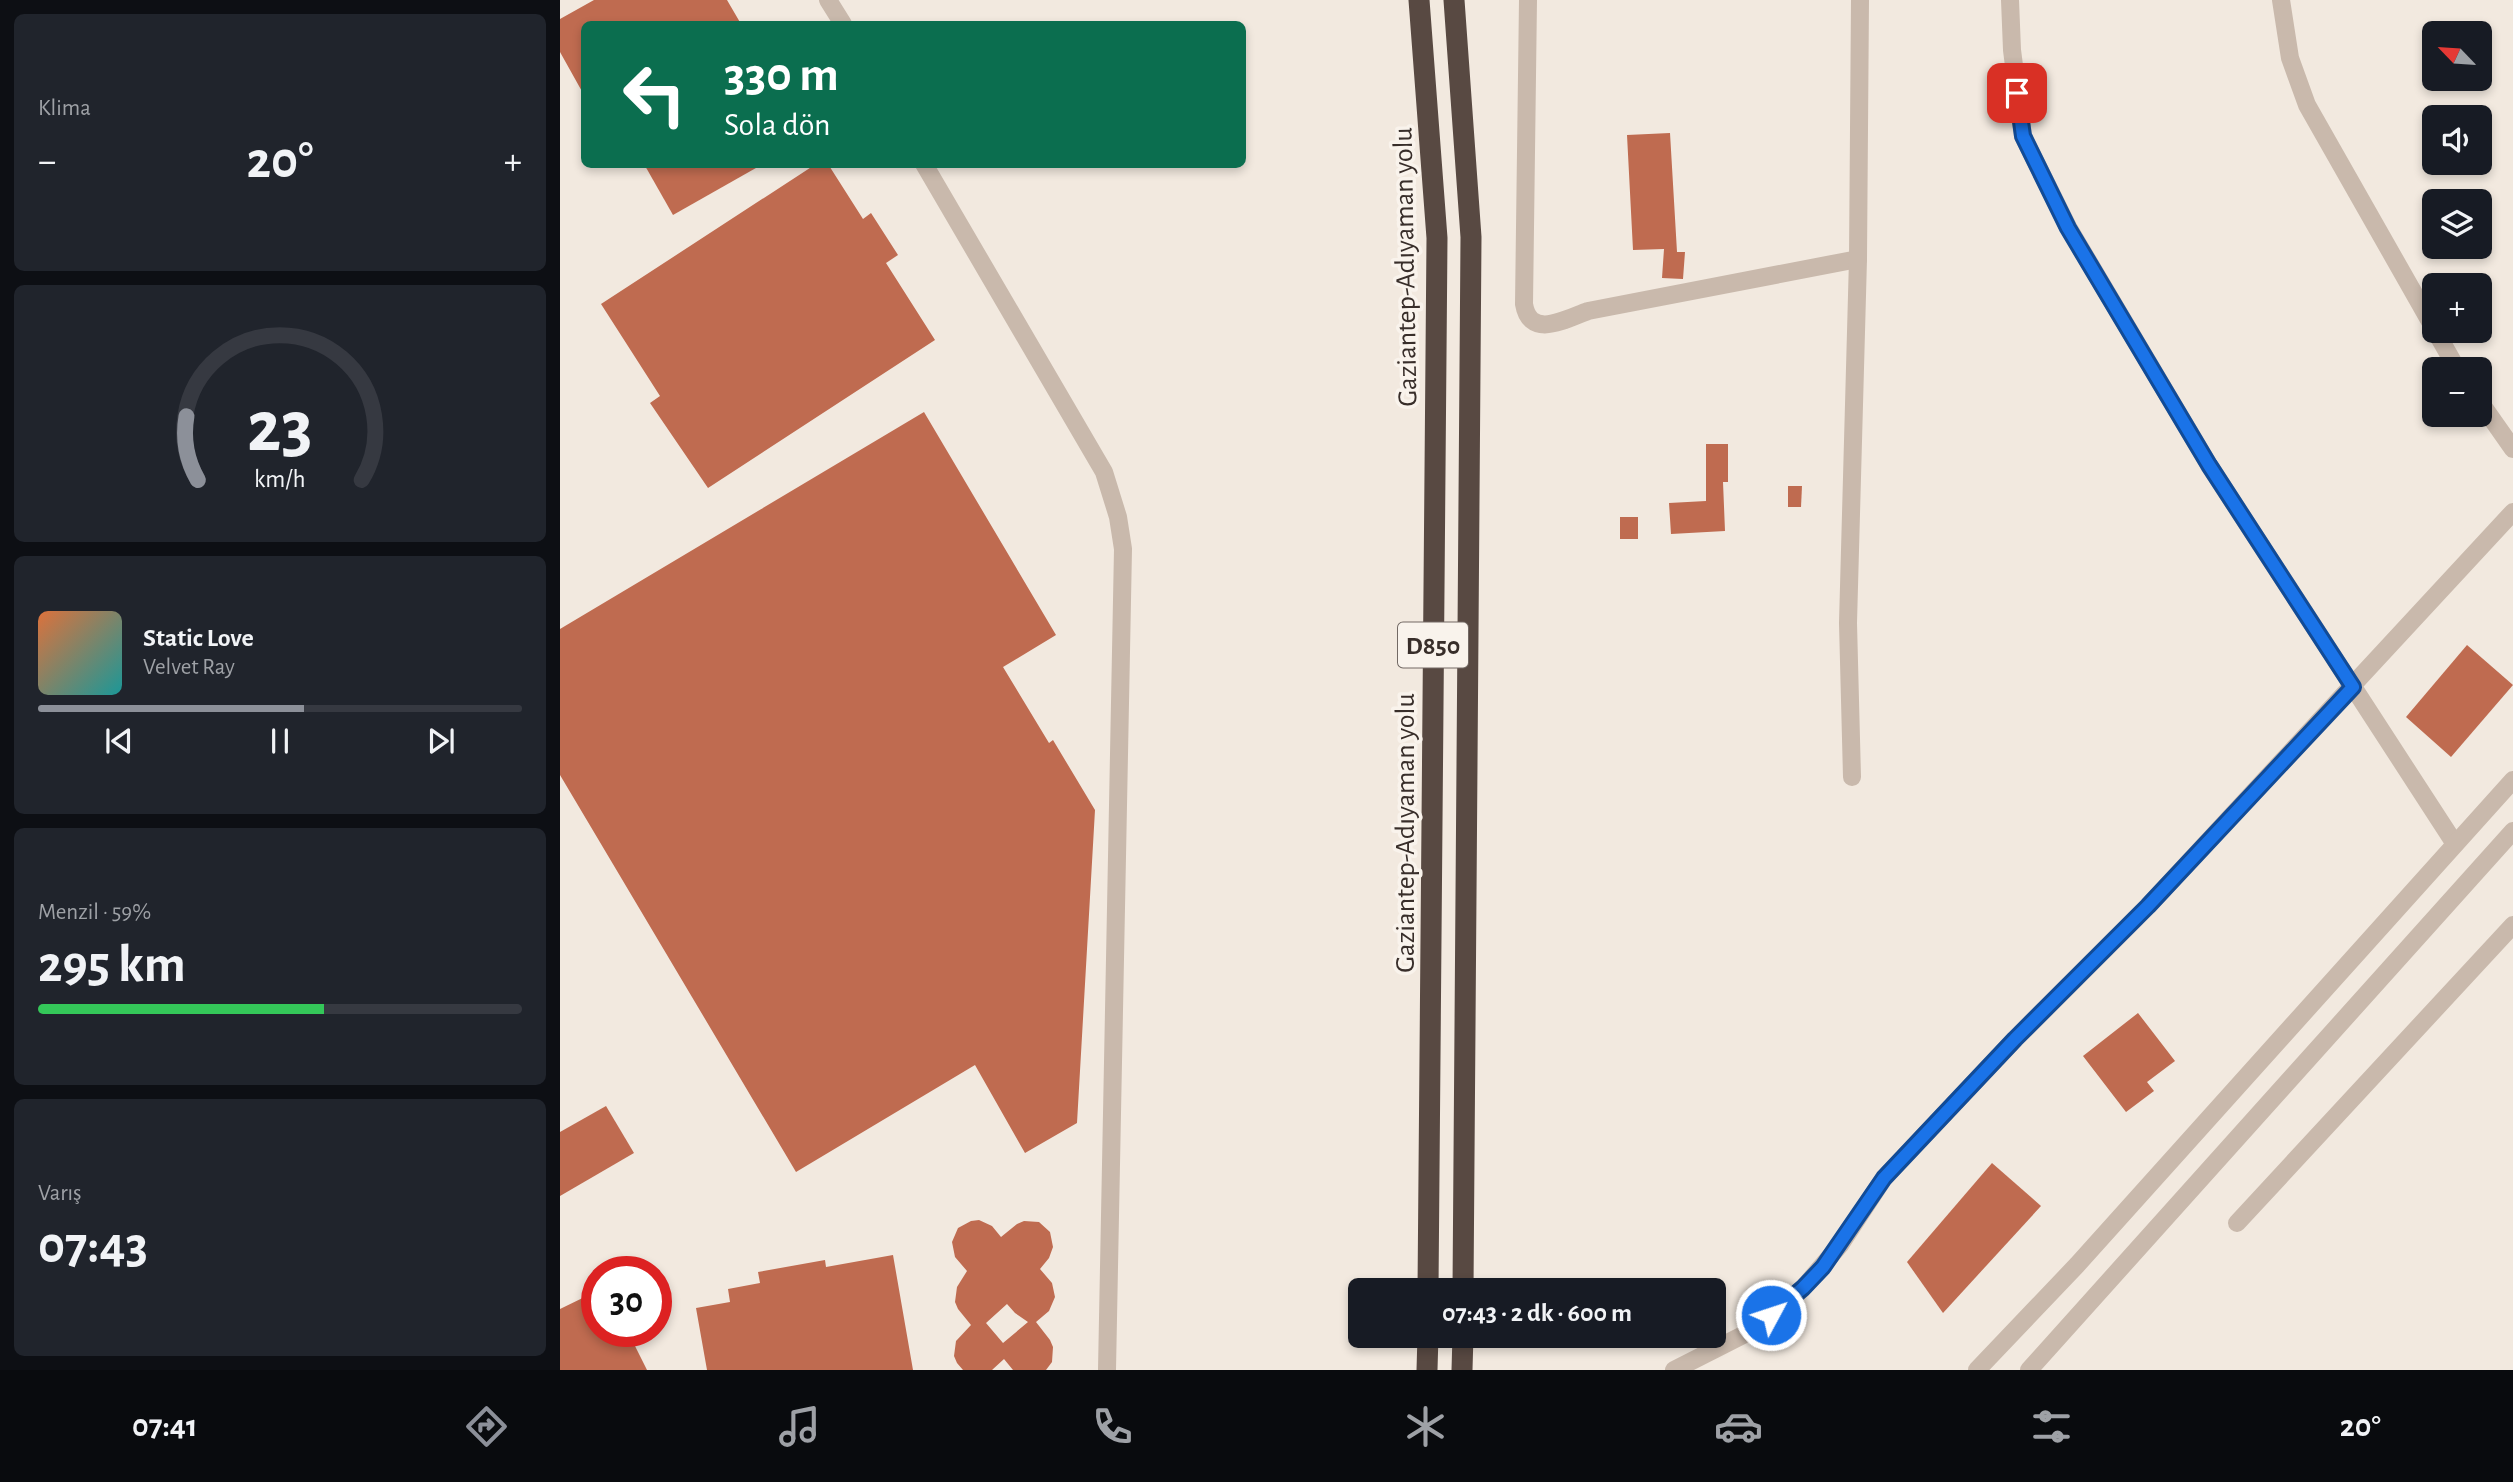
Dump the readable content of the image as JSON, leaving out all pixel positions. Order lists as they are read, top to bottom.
{
  "streets": {
    "highway": ["Gaziantep-Adıyaman yolu", "D850"]
  },
  "north": "top left",
  "page": {
    "tile": [
      "Klima",
      ["Menzil · 59%", "295 km"],
      ["Varış", "07:43"]
    ],
    "map_buttons": ["+", "−"],
    "turn": ["330 m", "Sola dön"],
    "heat": ["−", "20°", "+"],
    "song": ["Static Love", "Velvet Ray"],
    "limit": "30",
    "trip": "07:43 · 2 dk · 600 m",
    "tabs": ["07:41", "20°"],
    "gauge": ["23", "km/h"]
  }
}
